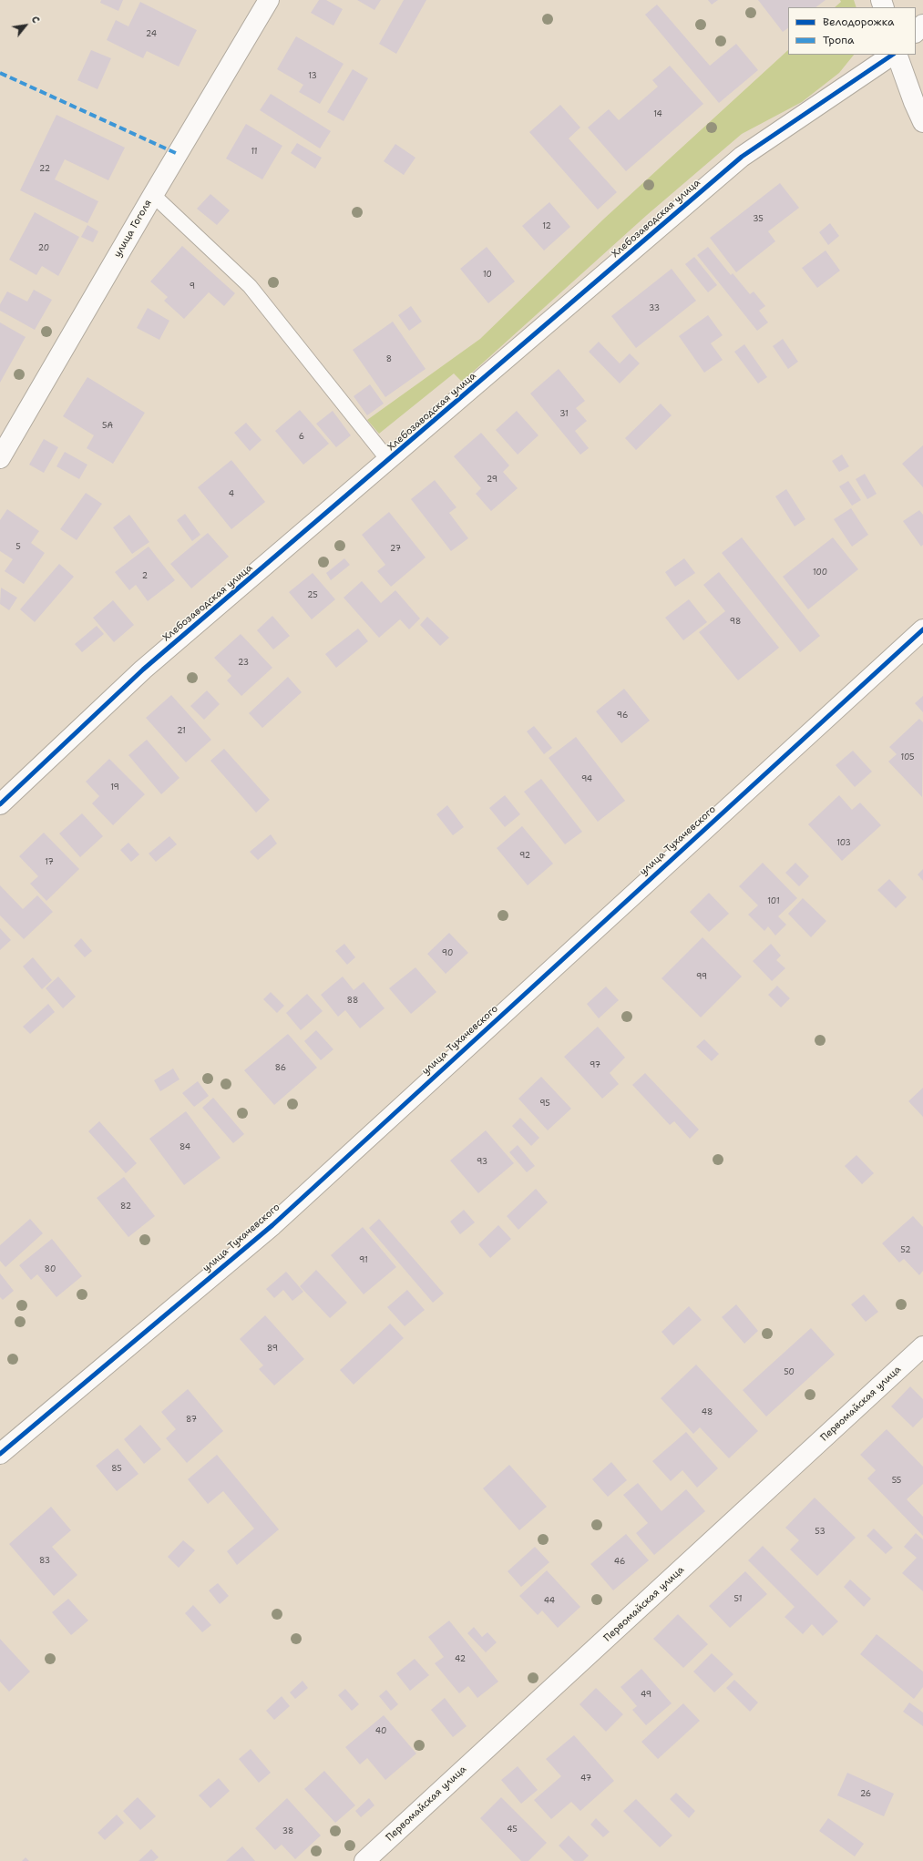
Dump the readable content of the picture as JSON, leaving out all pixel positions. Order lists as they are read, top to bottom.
{
  "streets": {
    "main road": [
      "Хлебозаводская улица",
      "улица Гоголя",
      "улица Тухачевского",
      "Первомайская улица"
    ]
  },
  "house_numbers": [
    "24",
    "13",
    "14",
    "11",
    "22",
    "35",
    "12",
    "20",
    "10",
    "9",
    "33",
    "8",
    "31",
    "5А",
    "6",
    "29",
    "4",
    "5",
    "27",
    "100",
    "2",
    "25",
    "98",
    "23",
    "96",
    "21",
    "105",
    "94",
    "19",
    "103",
    "92",
    "17",
    "101",
    "90",
    "99",
    "88",
    "97",
    "86",
    "95",
    "84",
    "93",
    "82",
    "52",
    "91",
    "80",
    "89",
    "50",
    "48",
    "87",
    "85",
    "55",
    "53",
    "83",
    "46",
    "51",
    "44",
    "42",
    "49",
    "40",
    "47",
    "26",
    "45",
    "38"
  ],
  "legend": ["Велодорожка", "Тропа"],
  "north": "top right"
}
